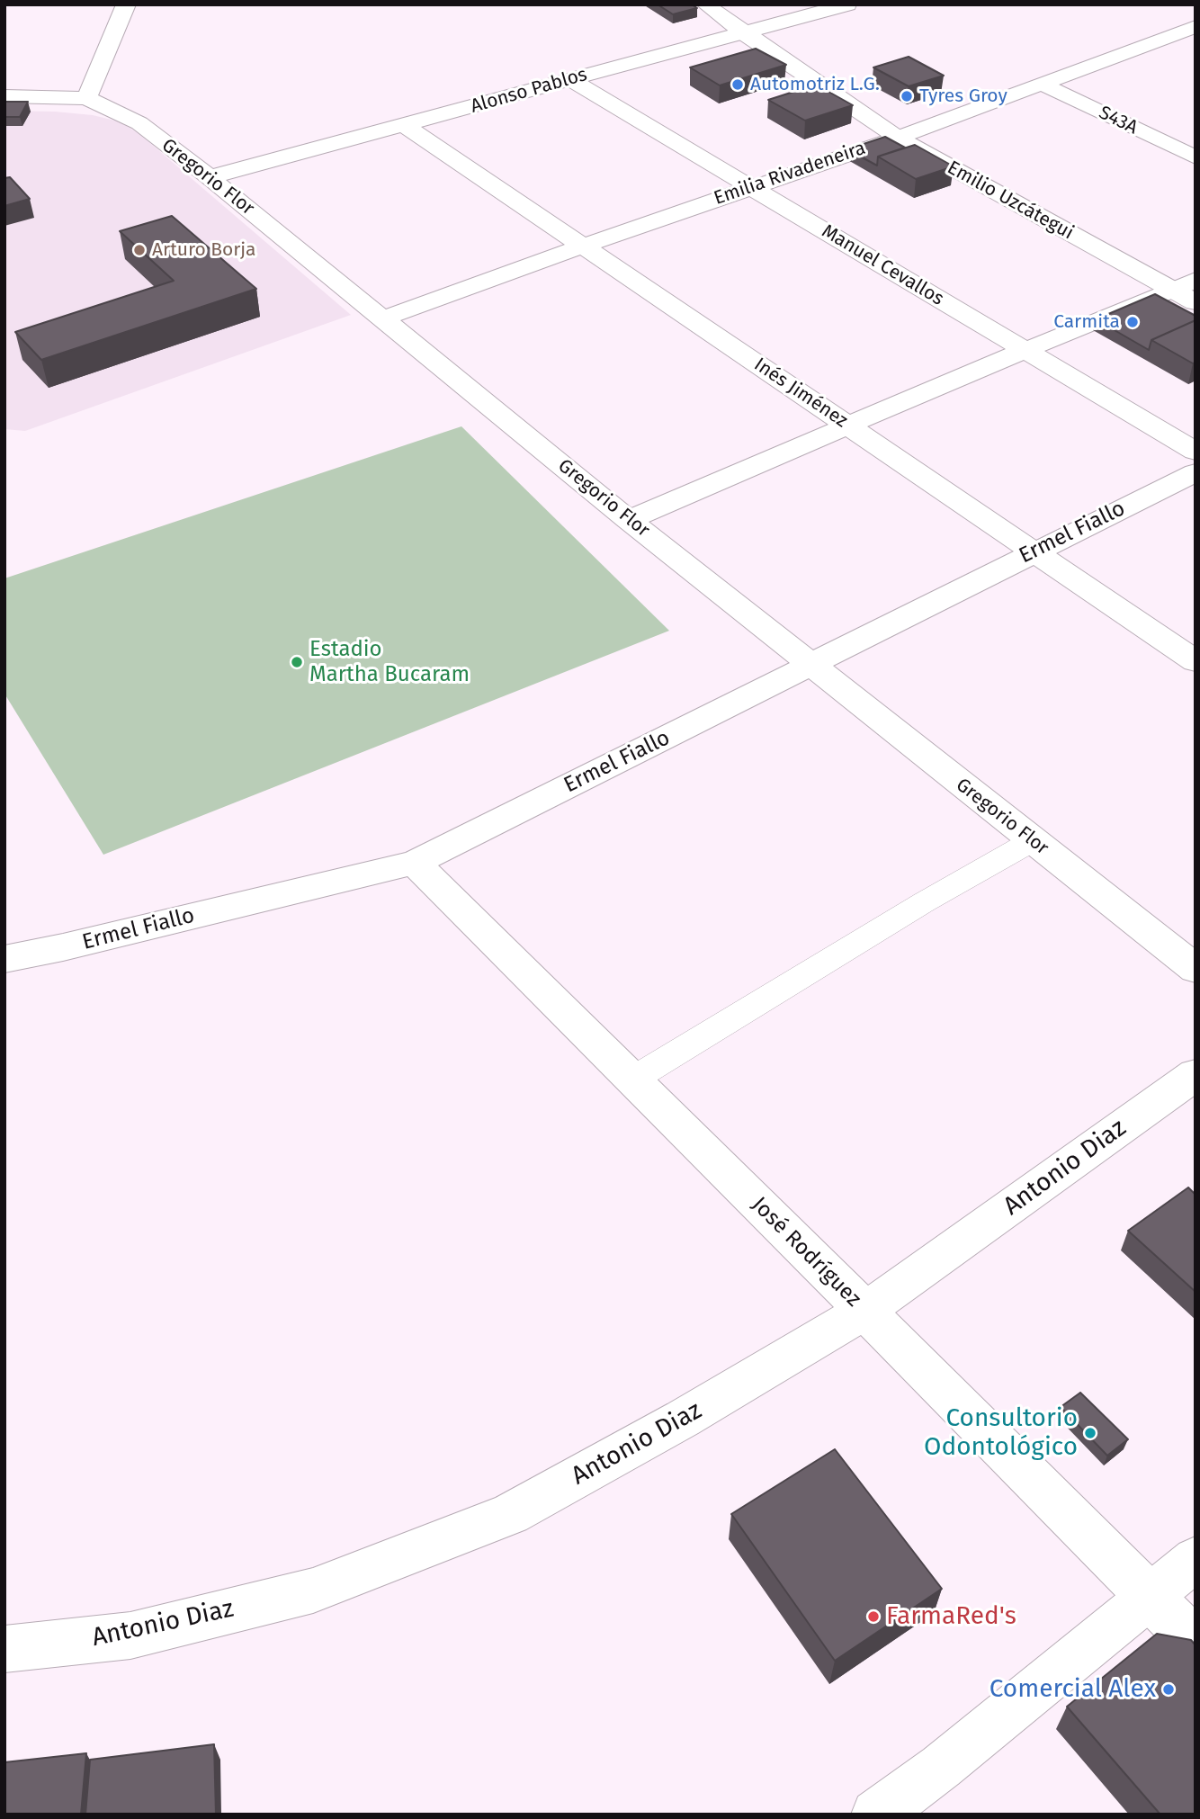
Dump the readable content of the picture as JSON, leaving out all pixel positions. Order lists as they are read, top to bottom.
{
  "streets": {
    "street": [
      "Alonso Pablos",
      "S43A",
      "Emilia Rivadeneira",
      "Gregorio Flor",
      "Emilio Uzcátegui",
      "Manuel Cevallos",
      "Inés Jiménez",
      "Ermel Fiallo",
      "Antonio Diaz",
      "José Rodríguez"
    ]
  },
  "crossings": [
    ["Alonso Pablos", "Gregorio Flor"],
    ["Alonso Pablos", "Emilio Uzcátegui"],
    ["Alonso Pablos", "Manuel Cevallos"],
    ["Alonso Pablos", "Inés Jiménez"],
    ["S43A", "Emilia Rivadeneira"],
    ["Emilia Rivadeneira", "Gregorio Flor"],
    ["Emilia Rivadeneira", "Emilio Uzcátegui"],
    ["Emilia Rivadeneira", "Manuel Cevallos"],
    ["Emilia Rivadeneira", "Inés Jiménez"],
    ["Gregorio Flor", "Ermel Fiallo"],
    ["Inés Jiménez", "Ermel Fiallo"],
    ["Ermel Fiallo", "José Rodríguez"],
    ["Antonio Diaz", "José Rodríguez"]
  ],
  "places": [
    "Automotriz L.G.",
    "Tyres Groy",
    "Arturo Borja",
    "Carmita",
    "Estadio Martha Bucaram",
    "Consultorio Odontológico",
    "FarmaRed's",
    "Comercial Alex"
  ]
}
